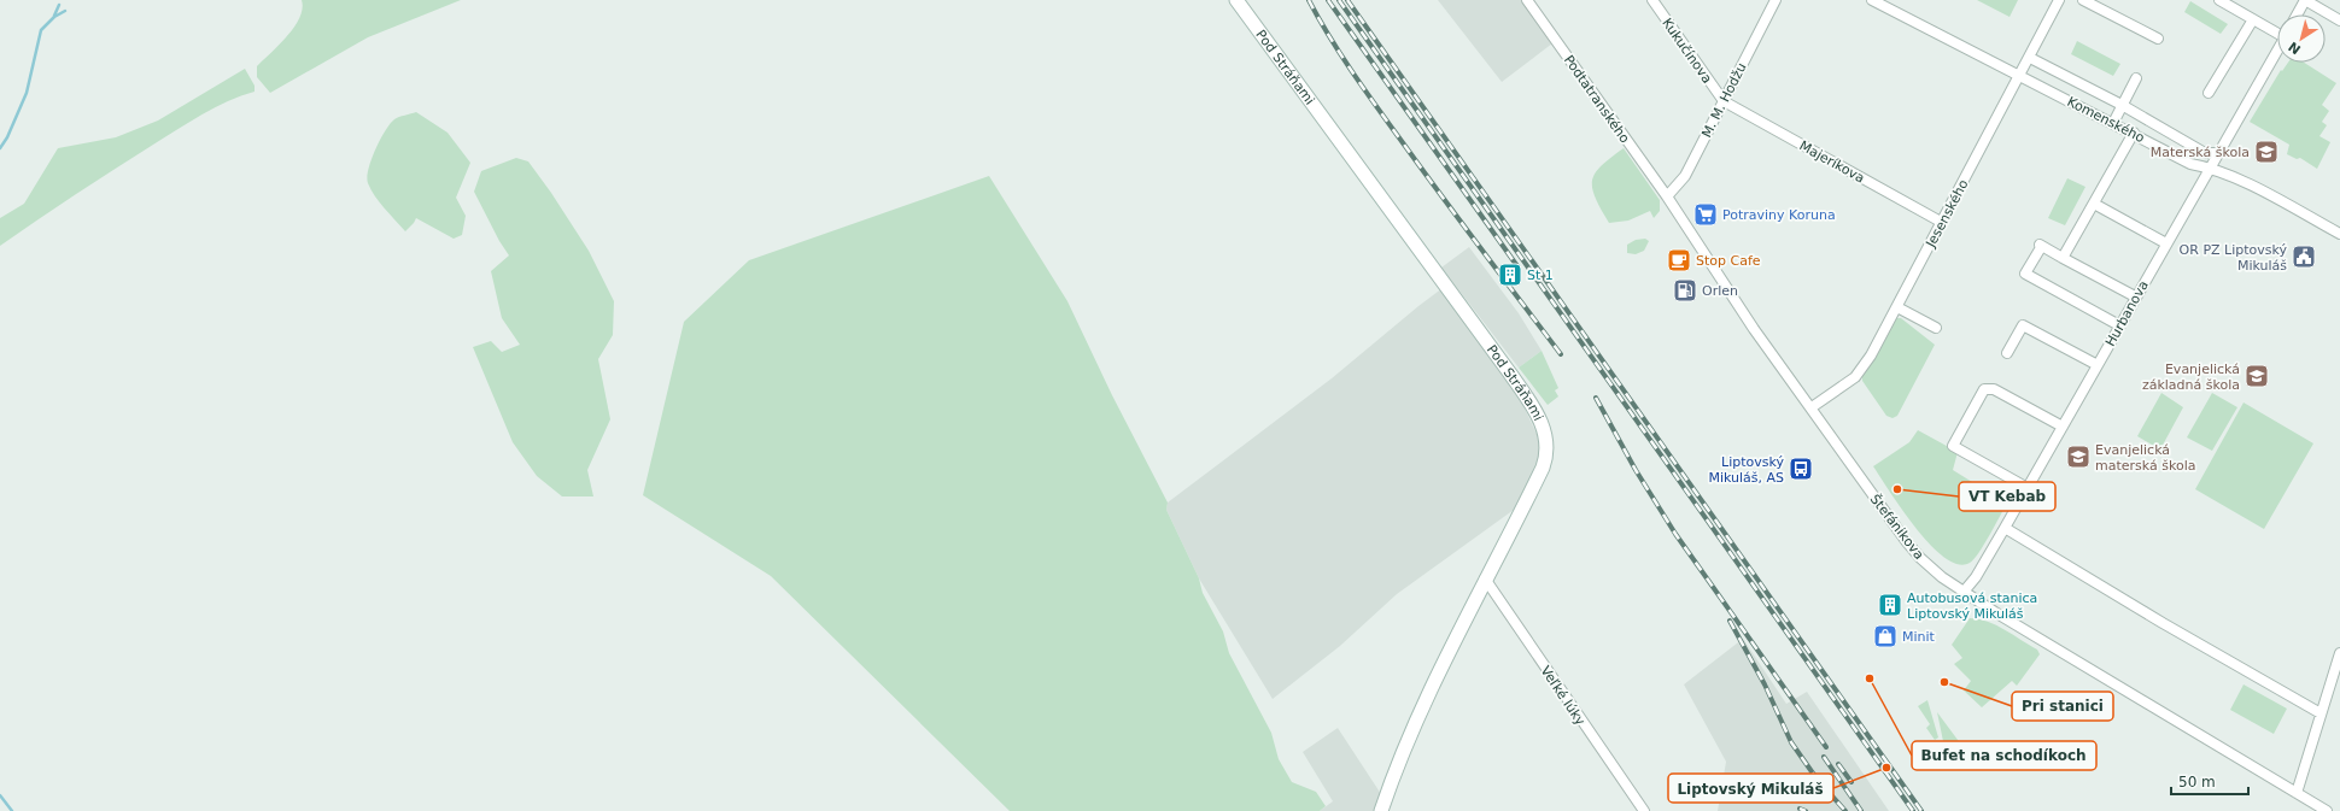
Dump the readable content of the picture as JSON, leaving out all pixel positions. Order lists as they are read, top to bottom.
{
  "streets": {
    "street": [
      "Kukučínova",
      "Pod Stráňami",
      "Podtatranského",
      "M. M. Hodžu",
      "Komenského",
      "Majeríkova",
      "Jesenského",
      "Hurbanova",
      "Štefánikova",
      "Veľké lúky"
    ]
  },
  "crossings": [
    ["Kukučínova", "M. M. Hodžu"],
    ["Kukučínova", "Majeríkova"],
    ["Pod Stráňami", "Veľké lúky"],
    ["Podtatranského", "M. M. Hodžu"],
    ["Podtatranského", "Štefánikova"],
    ["M. M. Hodžu", "Majeríkova"],
    ["M. M. Hodžu", "Štefánikova"],
    ["Komenského", "Jesenského"],
    ["Komenského", "Hurbanova"],
    ["Majeríkova", "Jesenského"],
    ["Jesenského", "Štefánikova"],
    ["Hurbanova", "Štefánikova"]
  ],
  "places": {
    "school or university": ["Materská škola", "Evanjelická základná škola", "Evanjelická materská škola"],
    "supermarket": ["Potraviny Koruna"],
    "public building": ["OR PZ Liptovský Mikuláš"],
    "cafe": ["Stop Cafe"],
    "building": ["St 1", "Autobusová stanica Liptovský Mikuláš"],
    "fuel station": ["Orlen"],
    "bus stop": ["Liptovský Mikuláš, AS"],
    "other": [
      "VT Kebab",
      "Bufet na schodíkoch",
      "Pri stanici",
      "Liptovský Mikuláš"
    ],
    "shop": ["Minit"]
  },
  "scale_bar": "50 m",
  "north": "bottom left"
}
